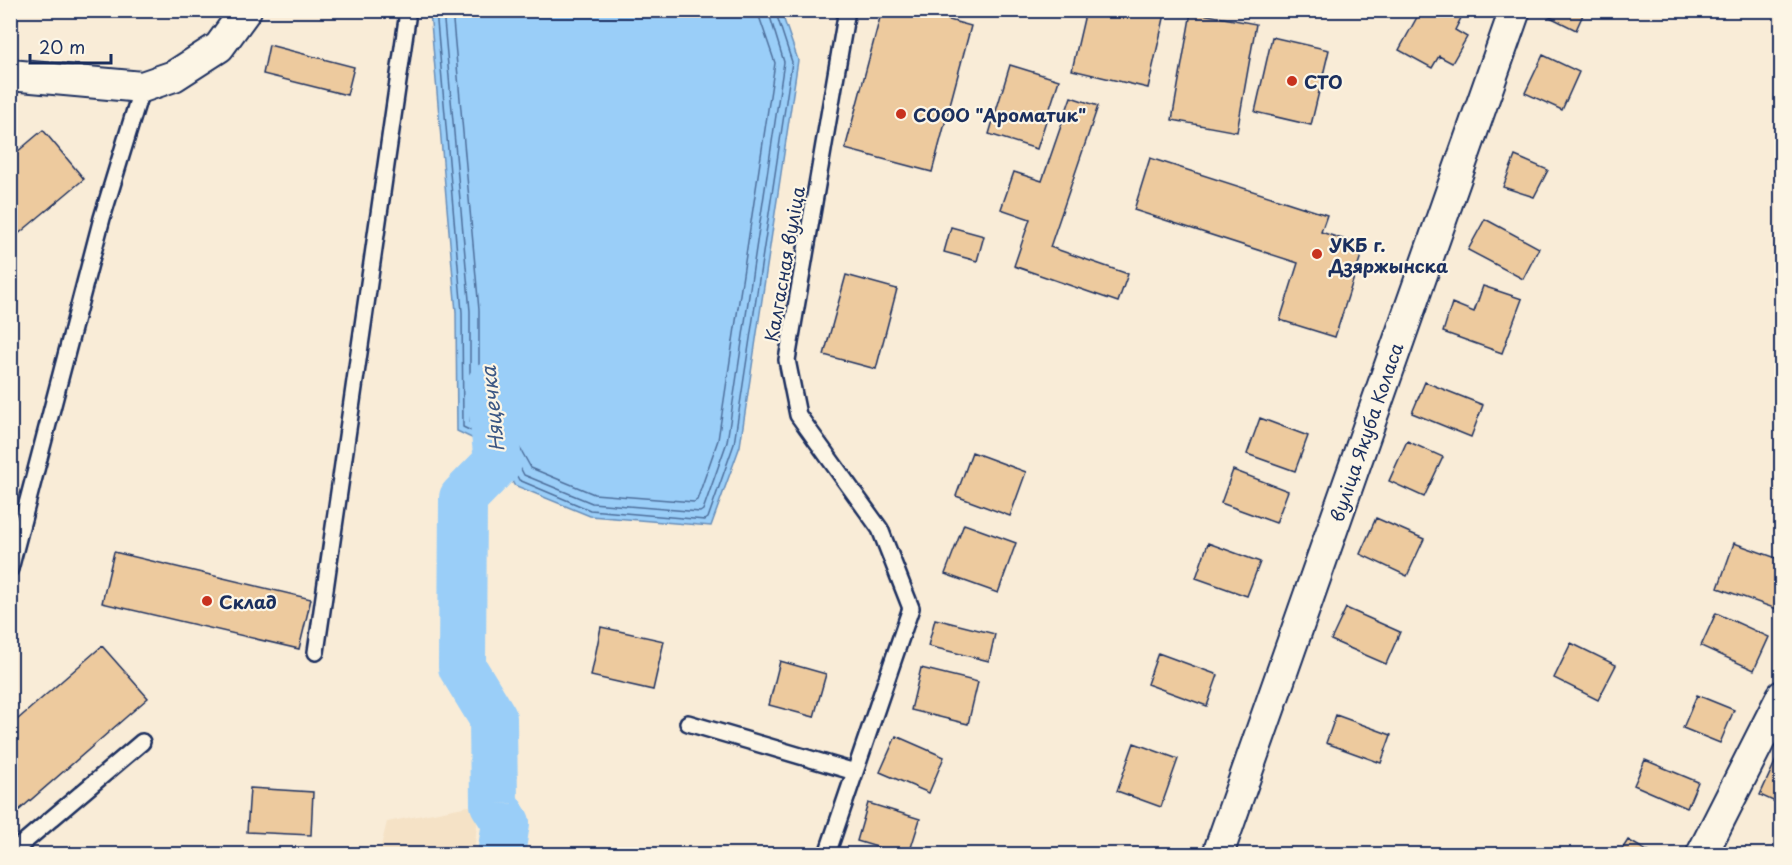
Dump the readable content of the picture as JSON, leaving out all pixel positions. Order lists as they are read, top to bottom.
{
  "streets": {
    "street": ["вуліца Якуба Коласа"],
    "lane": ["Калгасная вуліца"]
  },
  "water": ["Няцечка"],
  "places": [
    "СТО",
    "СООО \"Ароматик\"",
    "УКБ г. Дзяржынска",
    "Склад"
  ],
  "scale_bar": "20 m"
}
